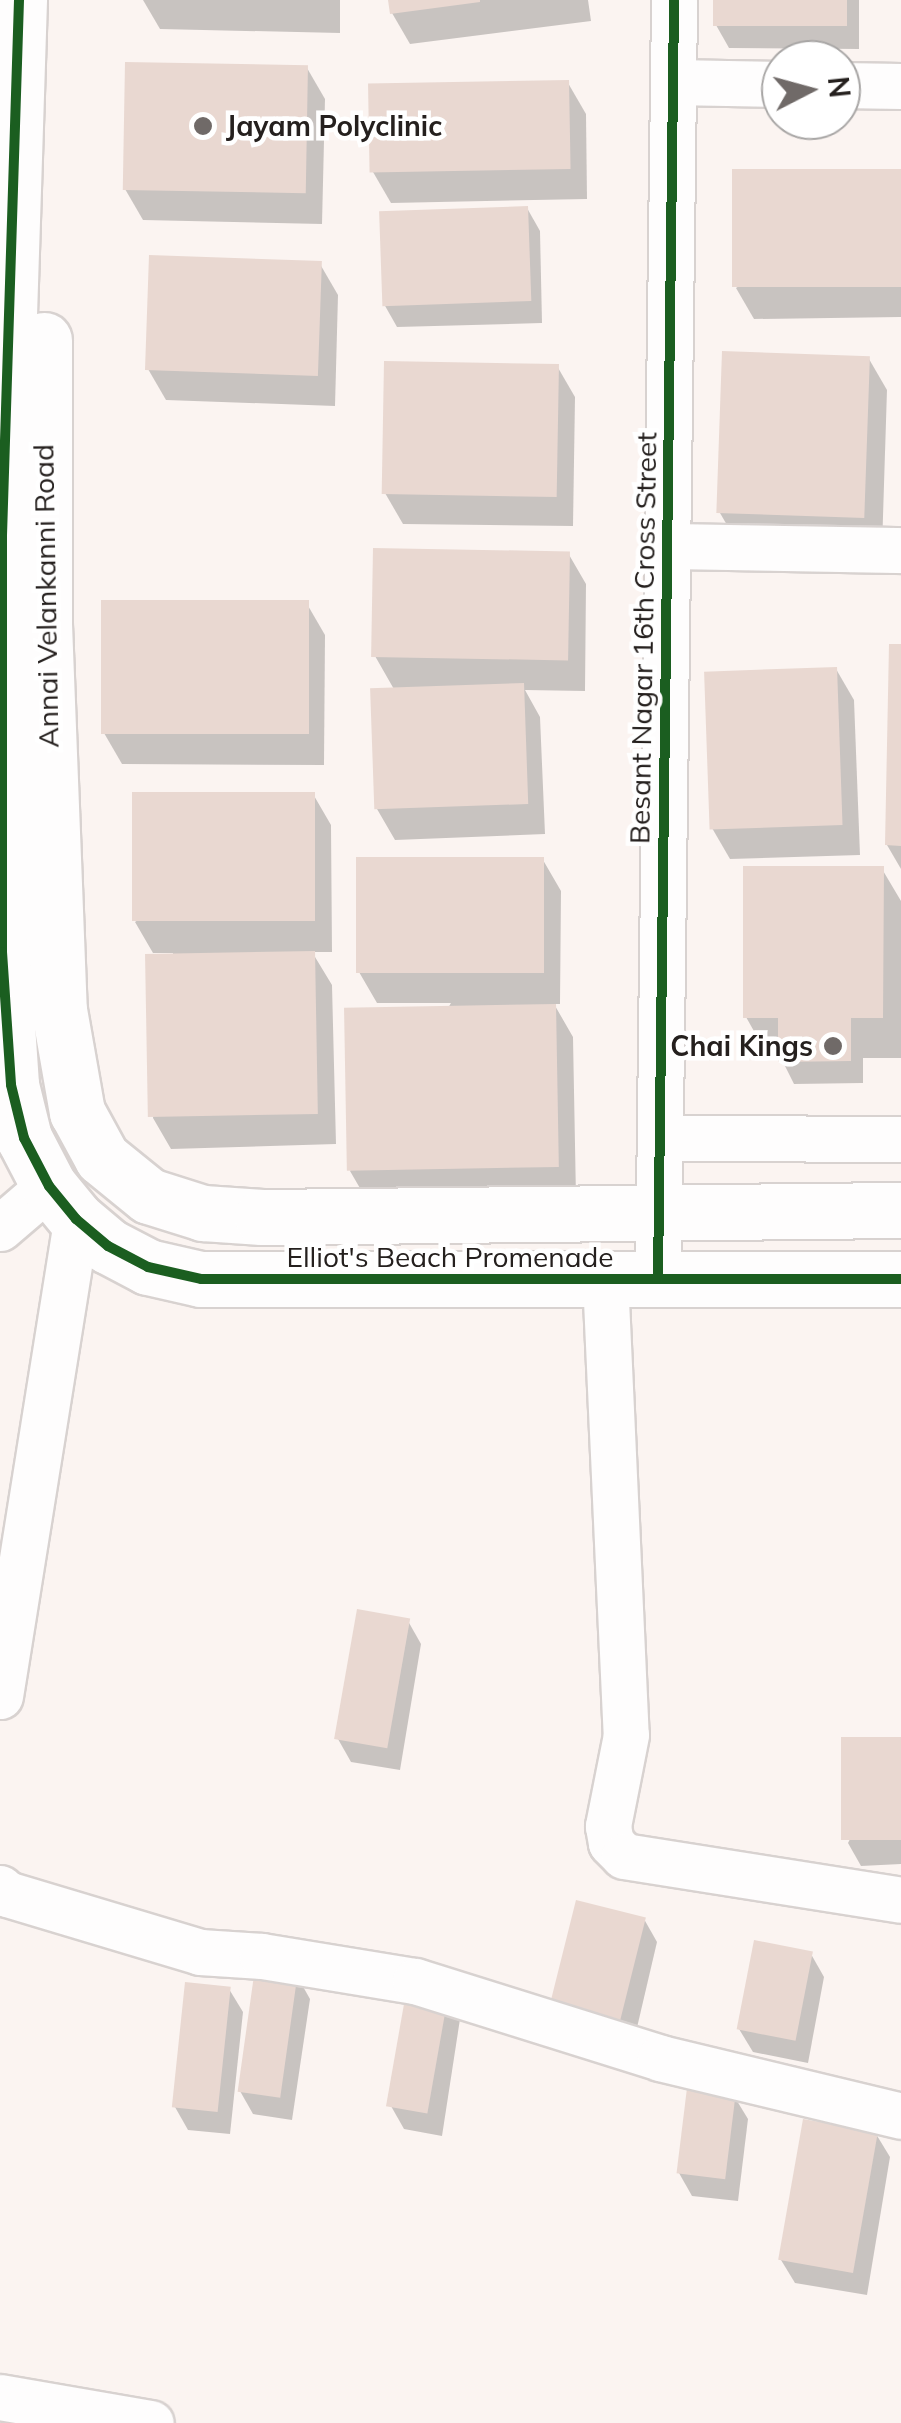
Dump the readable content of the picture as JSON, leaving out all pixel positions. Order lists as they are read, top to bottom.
{
  "streets": {
    "street": ["Annai Velankanni Road", "Besant Nagar 16th Cross Street", "Elliot's Beach Promenade"]
  },
  "crossings": [
    ["Annai Velankanni Road", "Elliot's Beach Promenade"],
    ["Besant Nagar 16th Cross Street", "Elliot's Beach Promenade"]
  ],
  "places": ["Jayam Polyclinic", "Chai Kings"],
  "north": "right"
}
